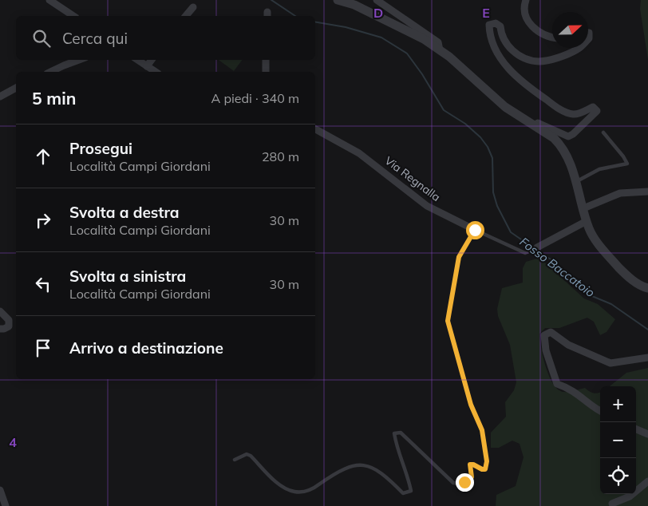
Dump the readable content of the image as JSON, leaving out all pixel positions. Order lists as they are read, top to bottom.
{
  "streets": {
    "street": ["Via Regnalla"]
  },
  "water": ["Fosso Baccatoio"],
  "north": "right",
  "page": {
    "search": "Cerca qui",
    "heading": ["5 min", "A piedi · 340 m"],
    "list": [
      ["Prosegui", "Località Campi Giordani", "280 m"],
      ["Svolta a destra", "Località Campi Giordani", "30 m"],
      ["Svolta a sinistra", "Località Campi Giordani", "30 m"],
      "Arrivo a destinazione"
    ],
    "map_buttons": ["+", "−"]
  },
  "grid": {
    "columns": ["D", "E"],
    "rows": ["4"]
  }
}
